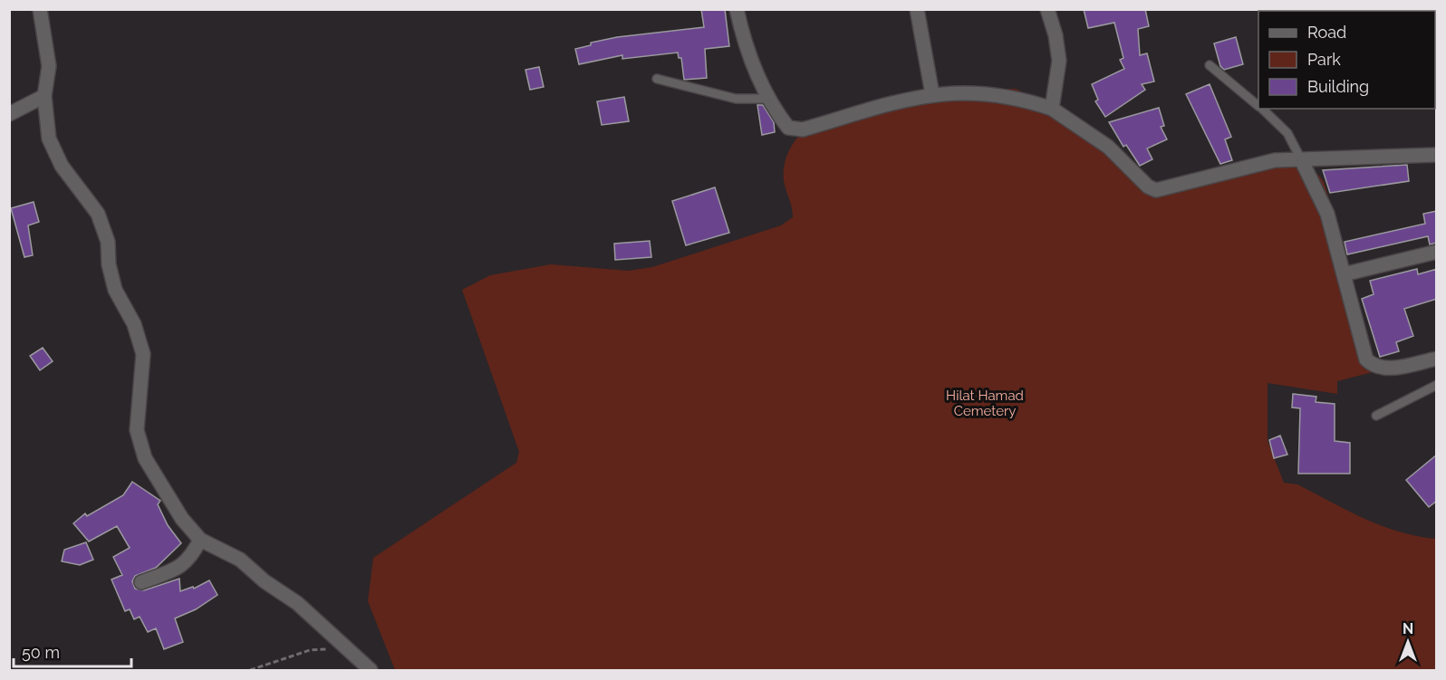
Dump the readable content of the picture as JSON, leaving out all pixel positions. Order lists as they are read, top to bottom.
{
  "parks": ["Hilat Hamad Cemetery"],
  "legend": ["Road", "Park", "Building"],
  "scale_bar": "50 m",
  "north": "top"
}
